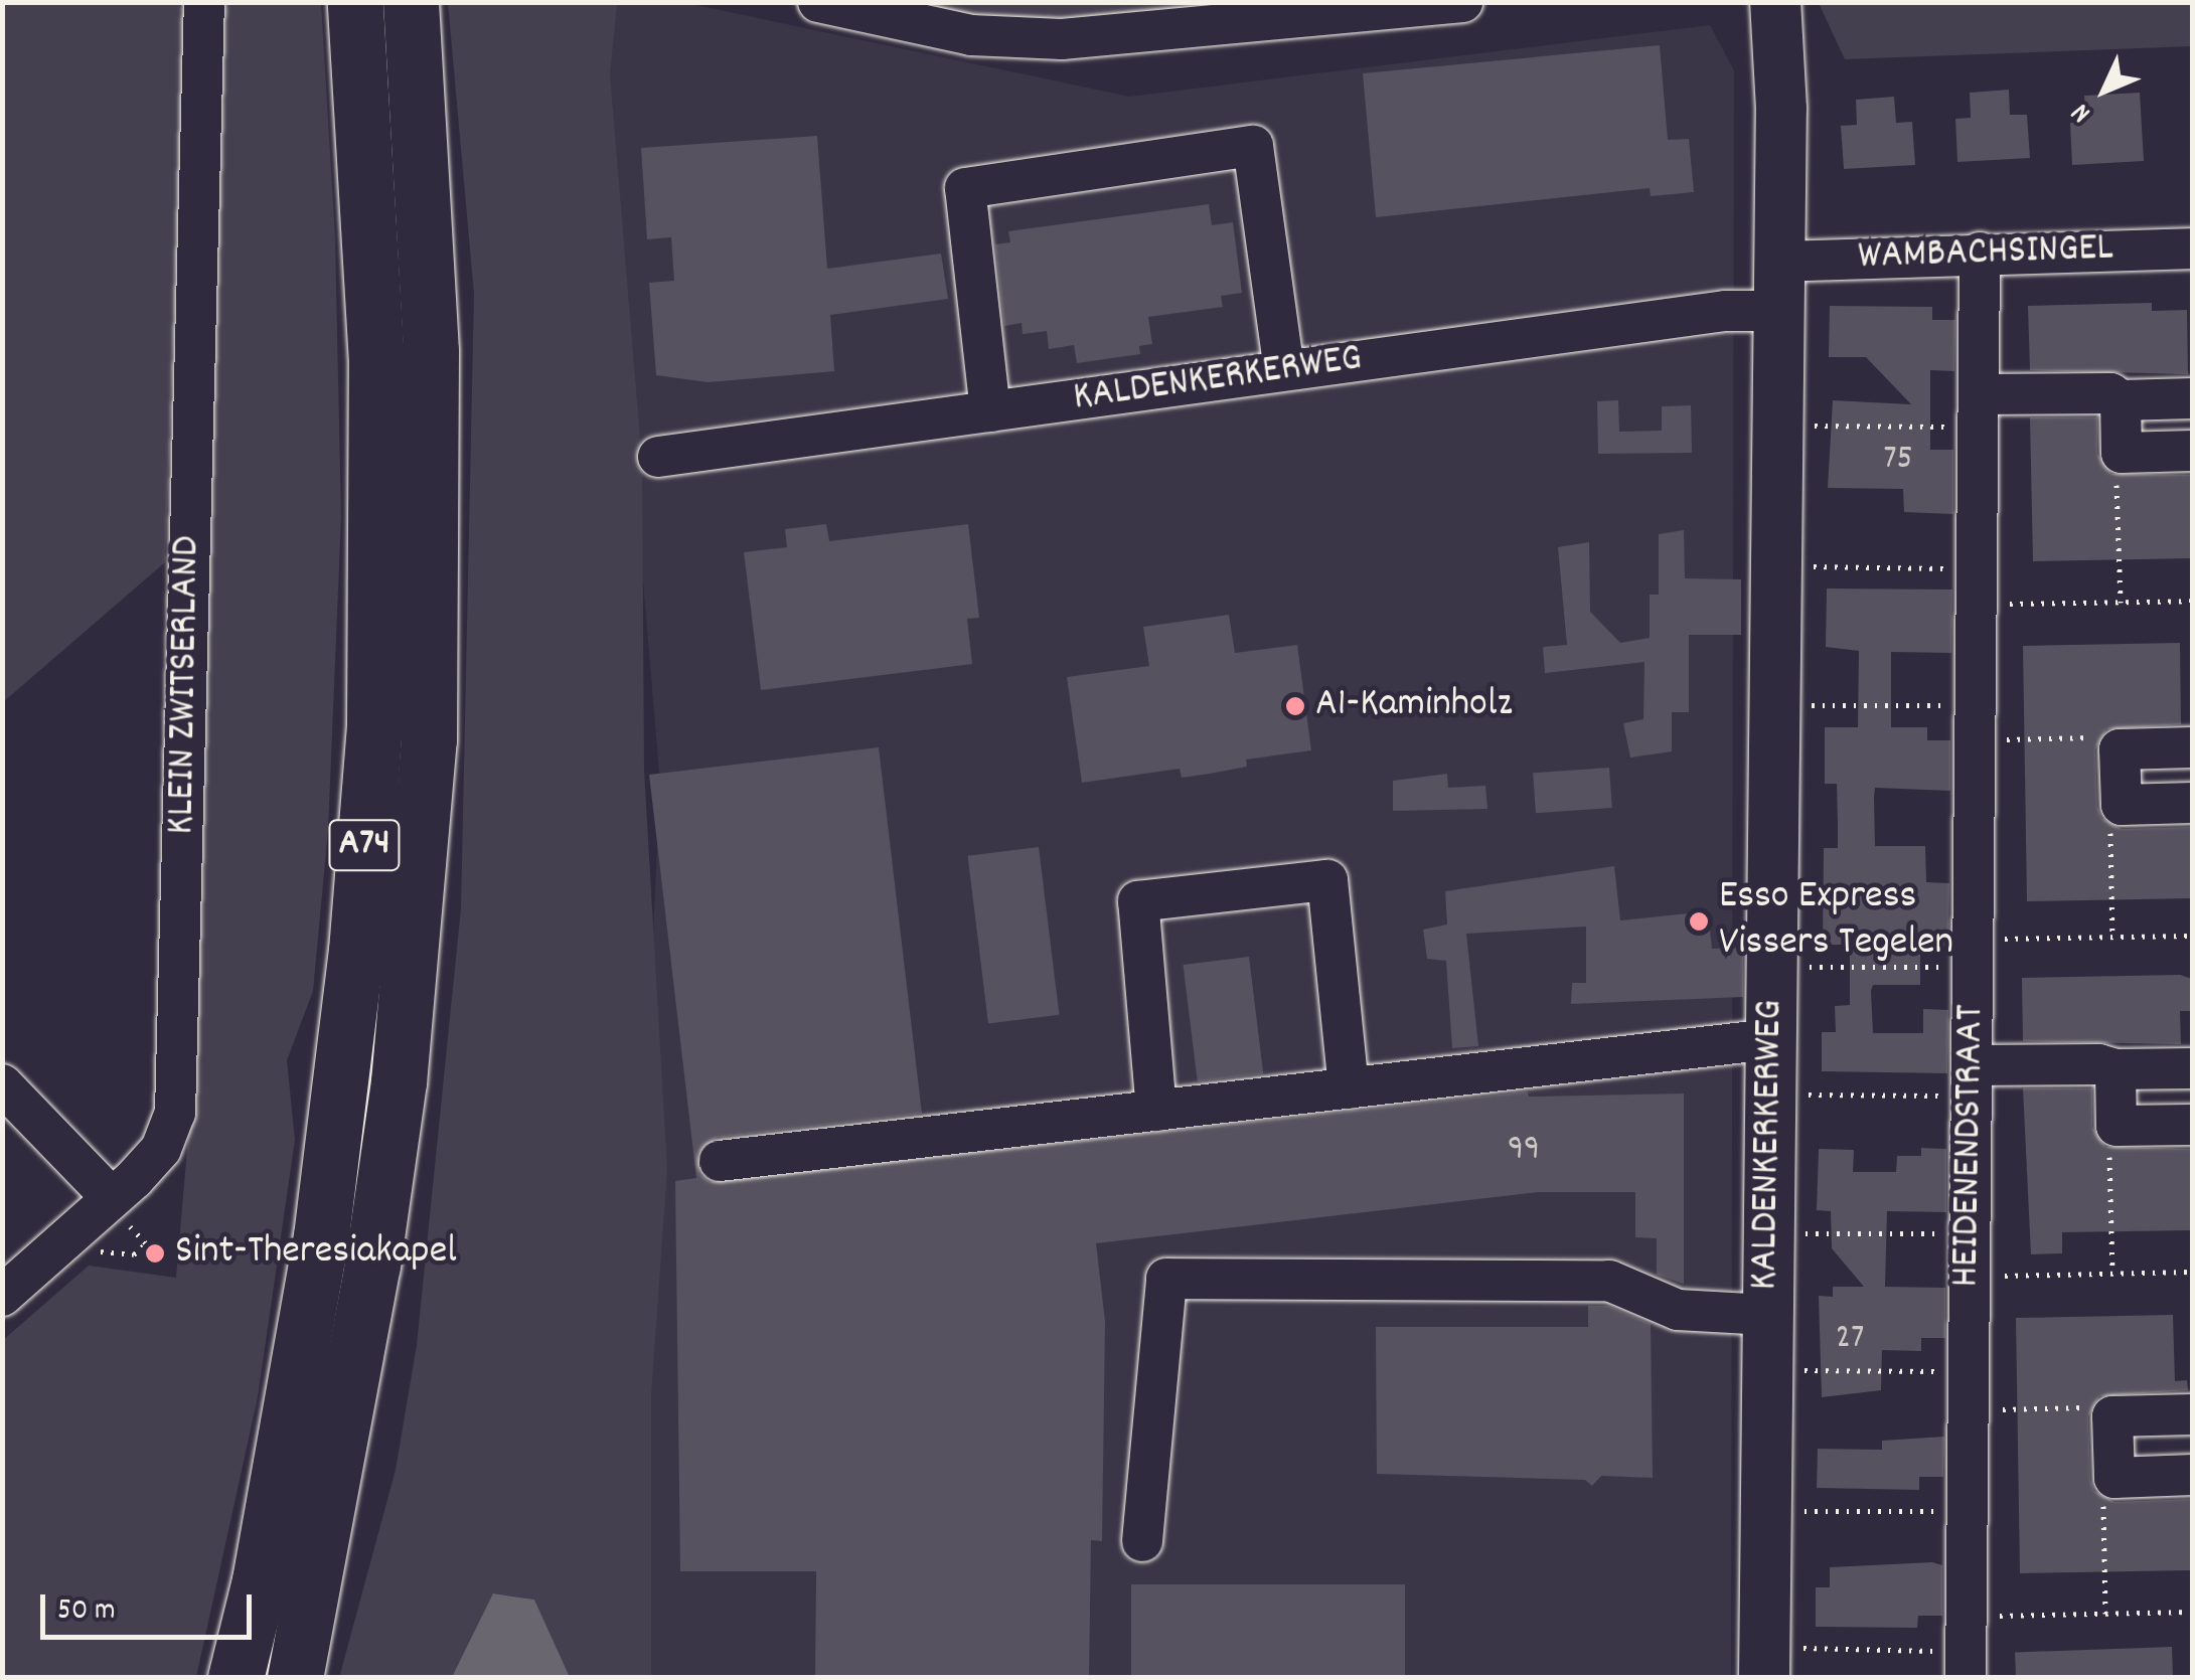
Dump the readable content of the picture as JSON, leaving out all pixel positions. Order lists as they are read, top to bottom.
{
  "streets": {
    "highway": ["A74"],
    "main road": ["KALDENKERKERWEG"],
    "street": ["WAMBACHSINGEL", "KLEIN ZWITSERLAND", "HEIDENENDSTRAAT"]
  },
  "crossings": [
    ["WAMBACHSINGEL", "KALDENKERKERWEG"],
    ["WAMBACHSINGEL", "HEIDENENDSTRAAT"]
  ],
  "places": ["A1-Kaminholz", "Esso Express Vissers Tegelen", "Sint-Theresiakapel"],
  "house_numbers": ["75", "99", "27"],
  "scale_bar": "50 m",
  "north": "bottom left"
}
